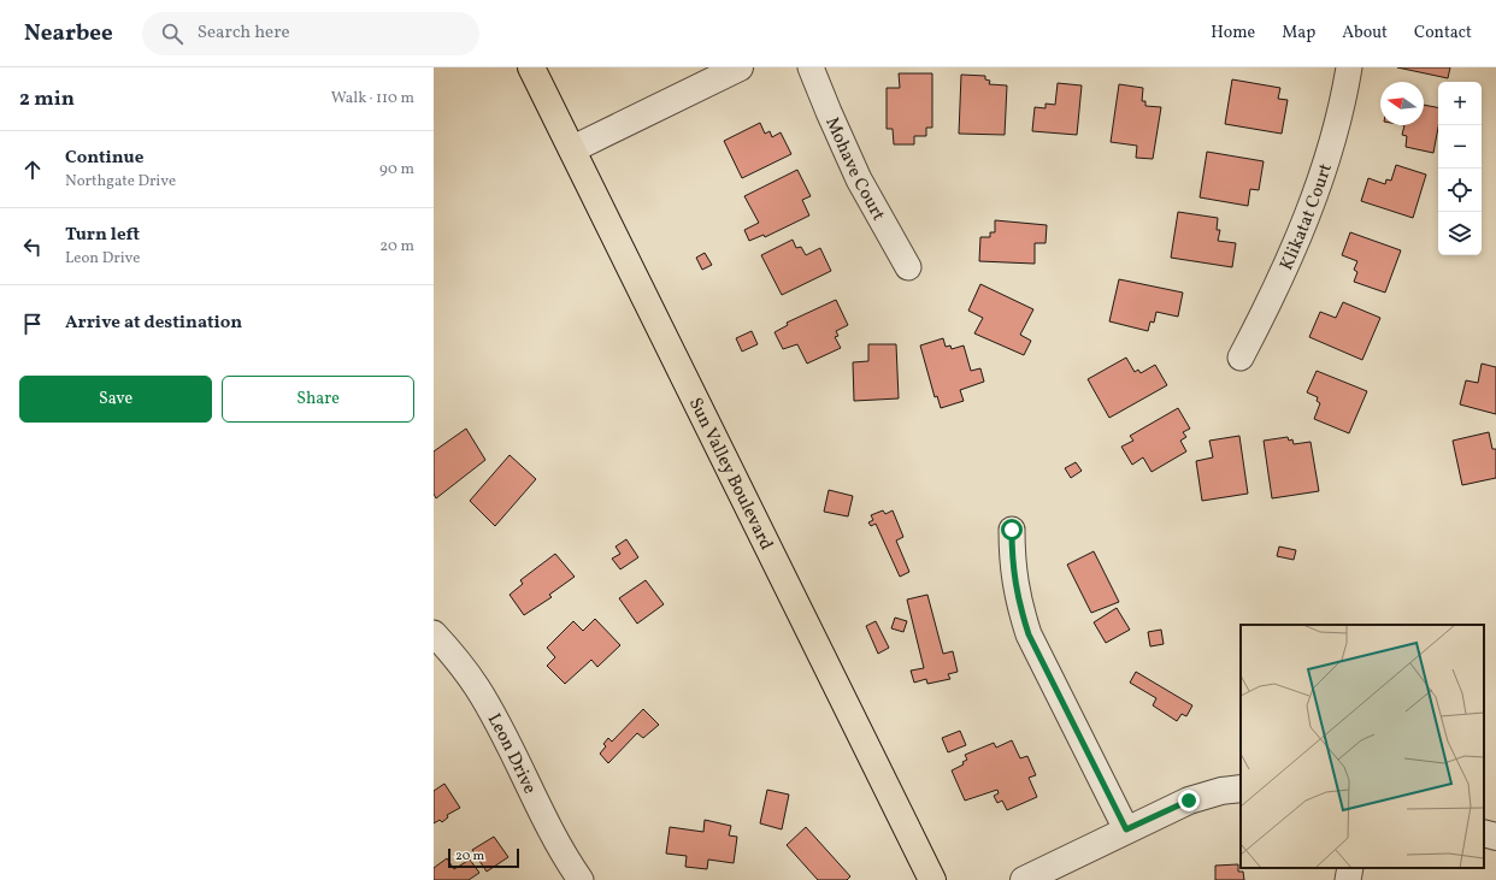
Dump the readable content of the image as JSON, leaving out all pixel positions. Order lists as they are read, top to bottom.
{
  "streets": {
    "main road": ["Sun Valley Boulevard"],
    "street": ["Mohave Court", "Klikatat Court", "Leon Drive"]
  },
  "scale_bar": "20 m",
  "north": "left",
  "page": {
    "header": "Nearbee",
    "search": "Search here",
    "nav": [
      "Home",
      "Map",
      "About",
      "Contact"
    ],
    "heading": ["2 min", "Walk · 110 m"],
    "map_buttons": ["+", "−"],
    "list": [
      ["Continue", "Northgate Drive", "90 m"],
      ["Turn left", "Leon Drive", "20 m"],
      "Arrive at destination"
    ],
    "buttons": ["Save", "Share"],
    "scale": "20 m"
  }
}
